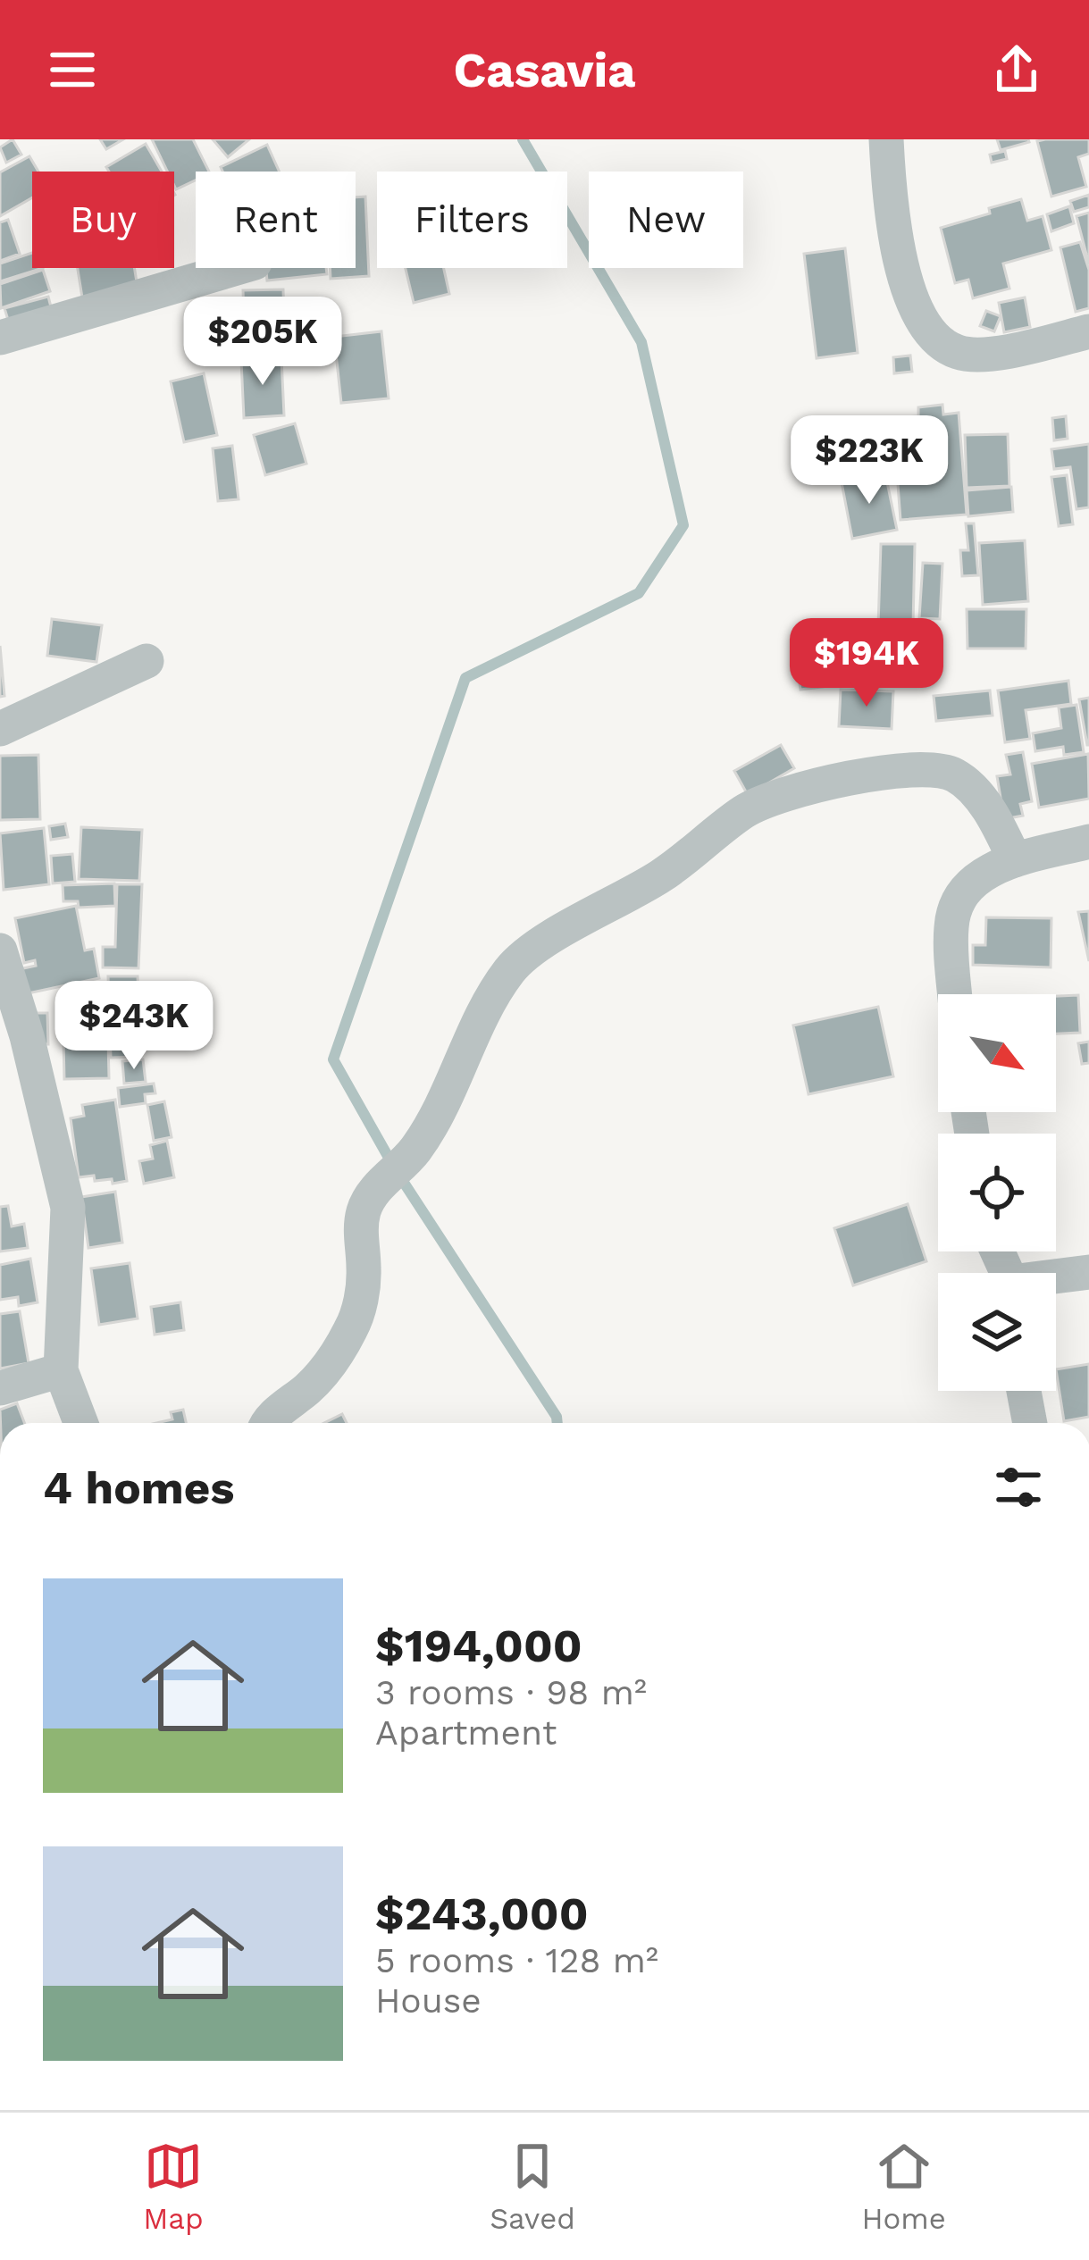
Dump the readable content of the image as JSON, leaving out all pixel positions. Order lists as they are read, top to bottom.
{
  "north": "bottom right",
  "page": {
    "header": "Casavia",
    "chip": [
      "Buy",
      "Rent",
      "Filters",
      "New"
    ],
    "price": [
      "$205K",
      "$223K",
      "$194K",
      "$243K"
    ],
    "heading": "4 homes",
    "list": [
      {
        "name": "$194,000",
        "note": "3 rooms · 98 m² · Apartment"
      },
      {
        "name": "$243,000",
        "note": "5 rooms · 128 m² · House"
      }
    ],
    "tabs": ["Map", "Saved", "Home"]
  }
}
